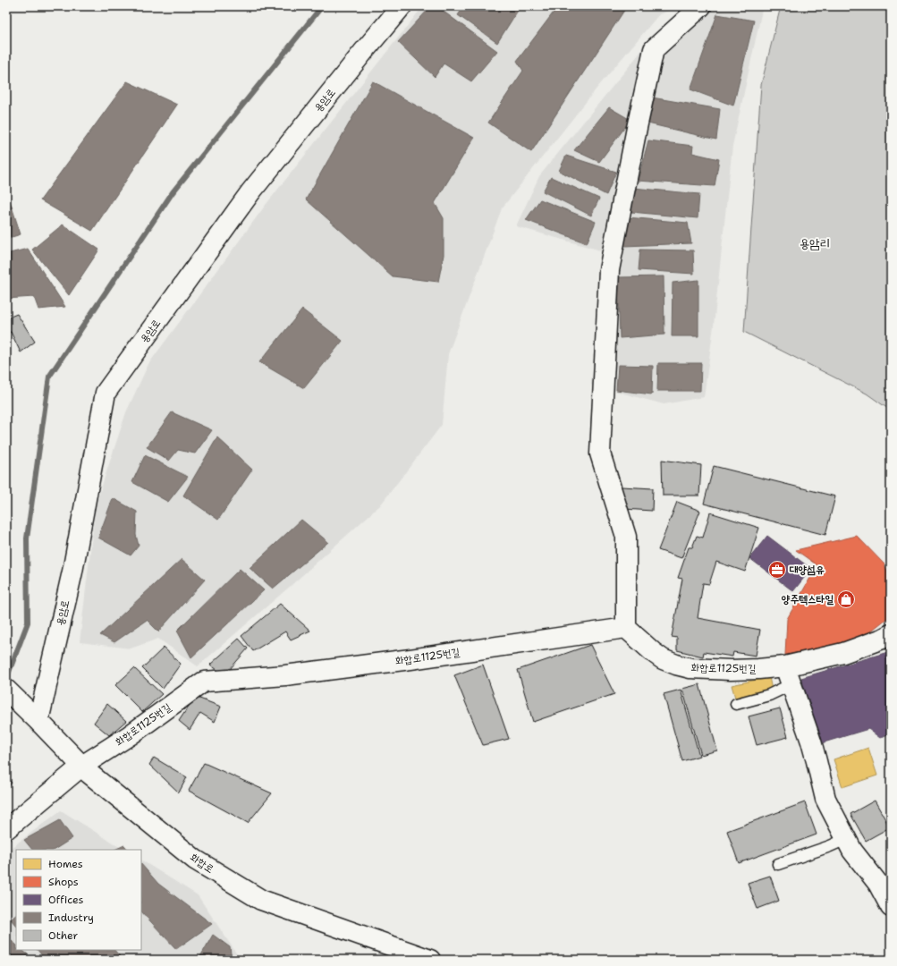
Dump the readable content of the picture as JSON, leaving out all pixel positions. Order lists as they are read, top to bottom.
{
  "streets": {
    "street": ["용암로", "화합로1125번길", "화합로"]
  },
  "crossings": [
    ["용암로", "화합로"],
    ["화합로1125번길", "화합로"]
  ],
  "districts": ["용암리"],
  "places": {
    "office": ["대양섬유"],
    "shop": ["양주텍스타일"]
  },
  "legend": [
    "Homes",
    "Shops",
    "Offices",
    "Industry",
    "Other"
  ]
}
